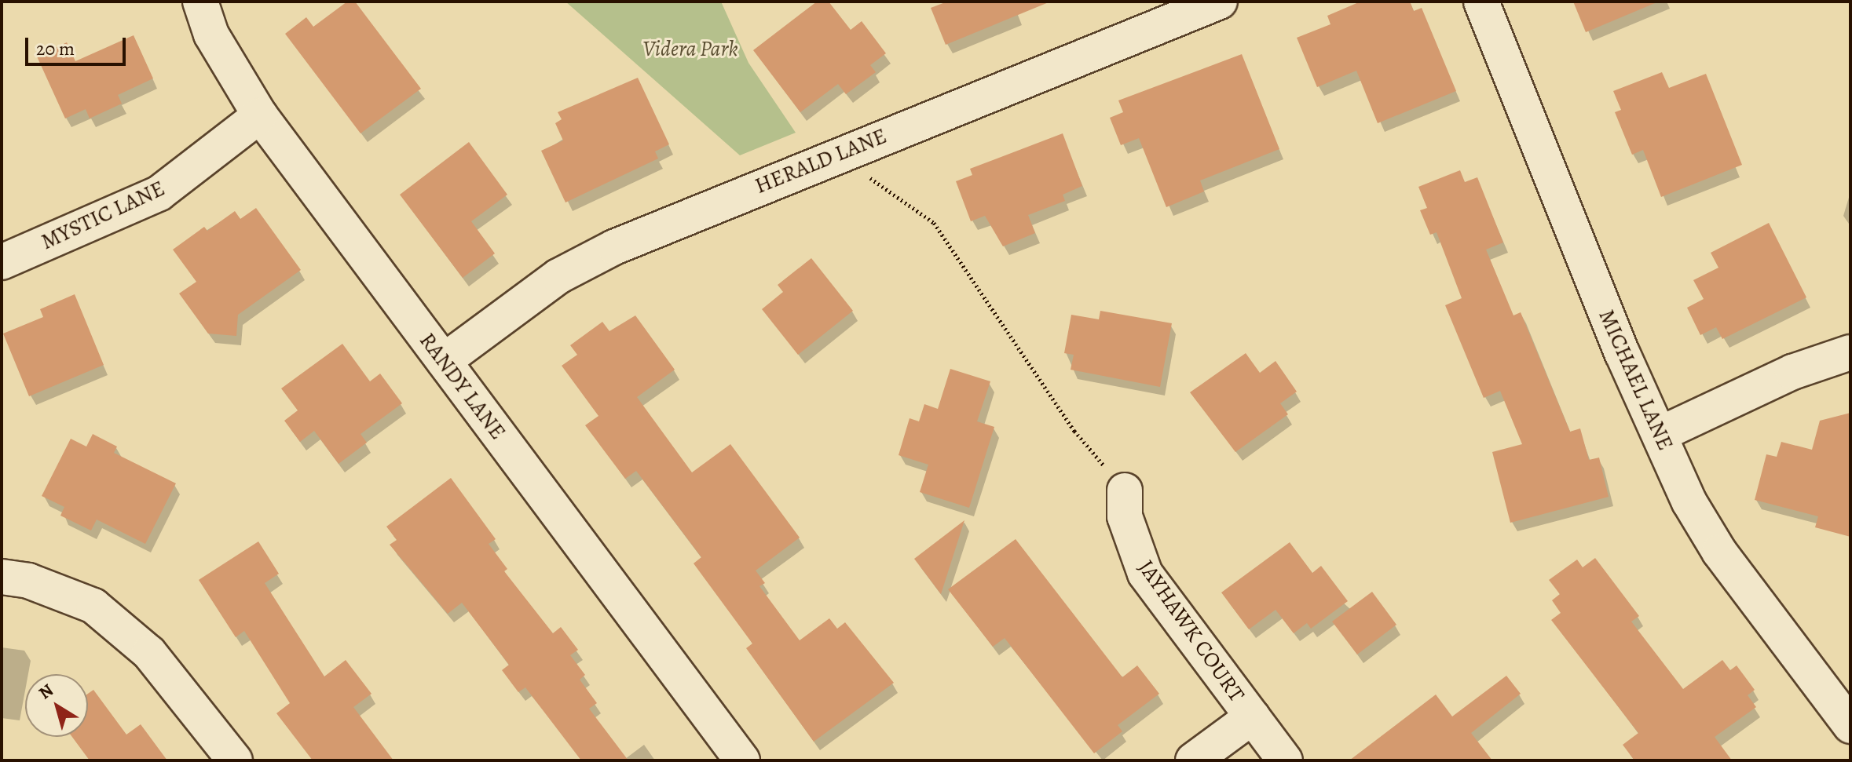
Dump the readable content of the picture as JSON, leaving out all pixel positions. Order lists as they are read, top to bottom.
{
  "streets": {
    "street": [
      "HERALD LANE",
      "MYSTIC LANE",
      "MICHAEL LANE",
      "RANDY LANE",
      "JAYHAWK COURT"
    ]
  },
  "crossings": [
    ["HERALD LANE", "RANDY LANE"],
    ["MYSTIC LANE", "RANDY LANE"]
  ],
  "parks": ["Videra Park"],
  "scale_bar": "20 m",
  "north": "top left"
}
